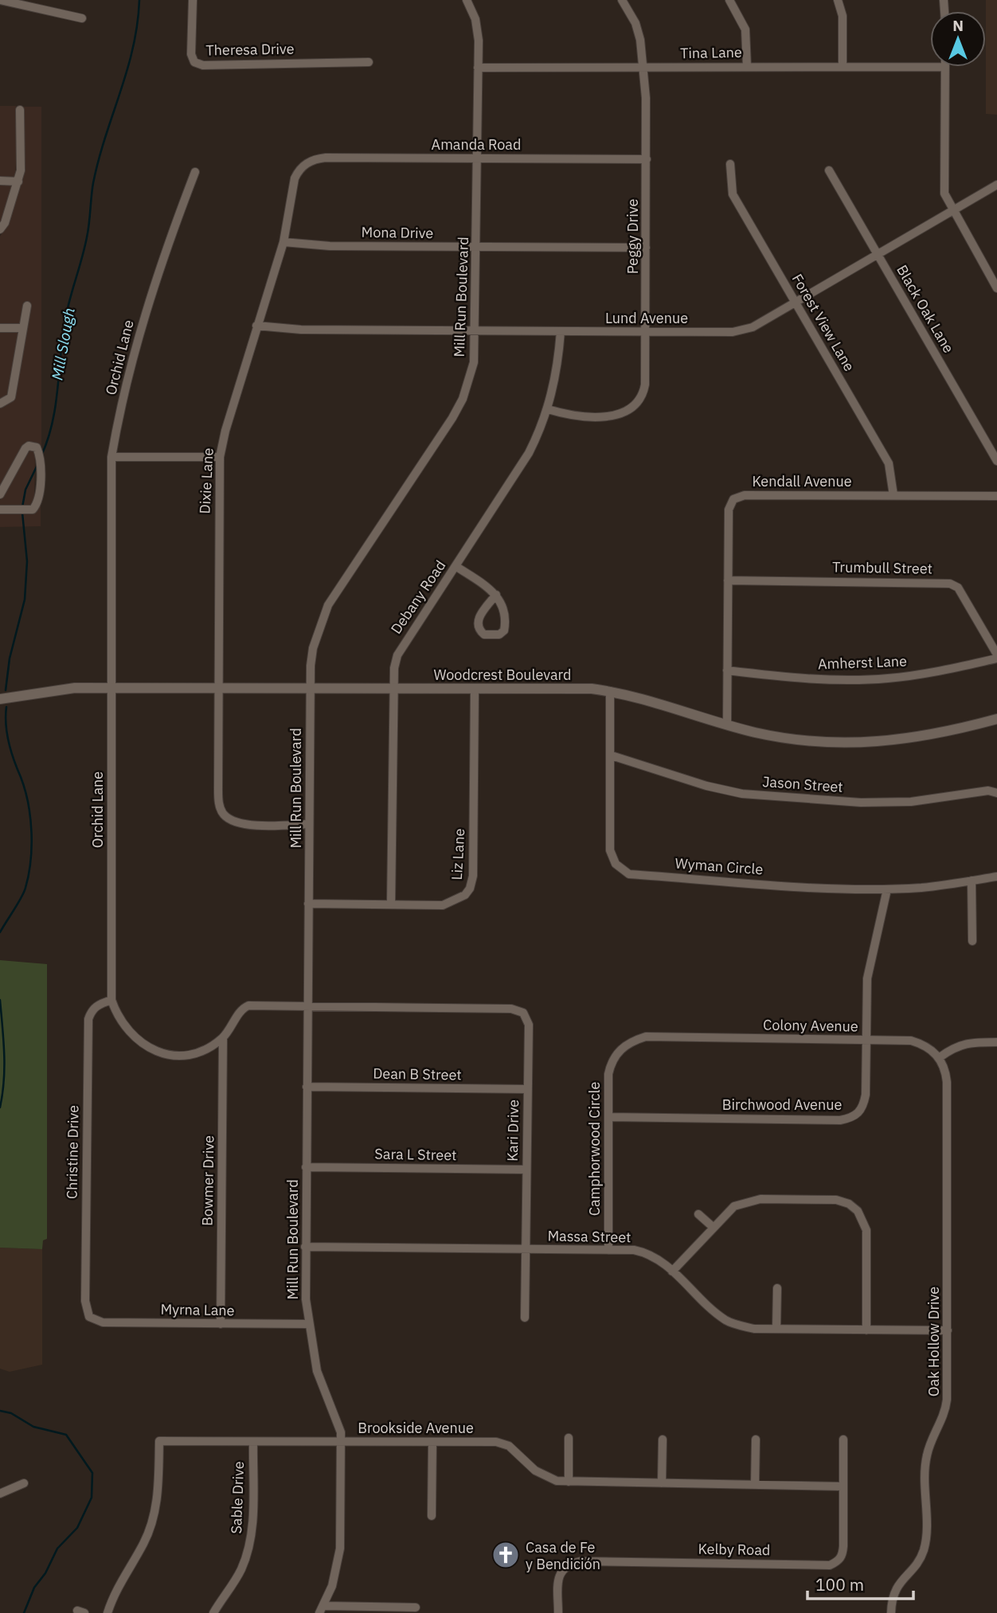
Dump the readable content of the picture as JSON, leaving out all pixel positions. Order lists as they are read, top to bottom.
{
  "streets": {
    "street": [
      "Theresa Drive",
      "Tina Lane",
      "Amanda Road",
      "Mona Drive",
      "Peggy Drive",
      "Mill Run Boulevard",
      "Black Oak Lane",
      "Lund Avenue",
      "Forest View Lane",
      "Orchid Lane",
      "Dixie Lane",
      "Kendall Avenue",
      "Trumbull Street",
      "Debany Road",
      "Amherst Lane",
      "Woodcrest Boulevard",
      "Jason Street",
      "Liz Lane",
      "Wyman Circle",
      "Colony Avenue",
      "Dean B Street",
      "Birchwood Avenue",
      "Kari Drive",
      "Camphorwood Circle",
      "Christine Drive",
      "Sara L Street",
      "Bowmer Drive",
      "Massa Street",
      "Myrna Lane",
      "Oak Hollow Drive",
      "Brookside Avenue",
      "Sable Drive",
      "Kelby Road"
    ]
  },
  "crossings": [
    ["Tina Lane", "Peggy Drive"],
    ["Tina Lane", "Mill Run Boulevard"],
    ["Amanda Road", "Peggy Drive"],
    ["Amanda Road", "Mill Run Boulevard"],
    ["Amanda Road", "Dixie Lane"],
    ["Mona Drive", "Peggy Drive"],
    ["Mona Drive", "Mill Run Boulevard"],
    ["Mona Drive", "Dixie Lane"],
    ["Peggy Drive", "Lund Avenue"],
    ["Peggy Drive", "Debany Road"],
    ["Mill Run Boulevard", "Lund Avenue"],
    ["Mill Run Boulevard", "Orchid Lane"],
    ["Mill Run Boulevard", "Dixie Lane"],
    ["Mill Run Boulevard", "Woodcrest Boulevard"],
    ["Mill Run Boulevard", "Liz Lane"],
    ["Mill Run Boulevard", "Dean B Street"],
    ["Mill Run Boulevard", "Sara L Street"],
    ["Mill Run Boulevard", "Massa Street"],
    ["Mill Run Boulevard", "Myrna Lane"],
    ["Mill Run Boulevard", "Brookside Avenue"],
    ["Black Oak Lane", "Lund Avenue"],
    ["Lund Avenue", "Forest View Lane"],
    ["Lund Avenue", "Dixie Lane"],
    ["Lund Avenue", "Debany Road"],
    ["Forest View Lane", "Kendall Avenue"],
    ["Orchid Lane", "Woodcrest Boulevard"],
    ["Orchid Lane", "Kari Drive"],
    ["Orchid Lane", "Christine Drive"],
    ["Orchid Lane", "Bowmer Drive"],
    ["Dixie Lane", "Woodcrest Boulevard"],
    ["Kendall Avenue", "Trumbull Street"],
    ["Kendall Avenue", "Amherst Lane"],
    ["Kendall Avenue", "Woodcrest Boulevard"],
    ["Trumbull Street", "Amherst Lane"],
    ["Debany Road", "Woodcrest Boulevard"],
    ["Debany Road", "Liz Lane"],
    ["Woodcrest Boulevard", "Liz Lane"],
    ["Woodcrest Boulevard", "Wyman Circle"],
    ["Jason Street", "Wyman Circle"],
    ["Wyman Circle", "Birchwood Avenue"],
    ["Colony Avenue", "Birchwood Avenue"],
    ["Colony Avenue", "Camphorwood Circle"],
    ["Colony Avenue", "Oak Hollow Drive"],
    ["Dean B Street", "Kari Drive"],
    ["Birchwood Avenue", "Camphorwood Circle"],
    ["Kari Drive", "Sara L Street"],
    ["Kari Drive", "Massa Street"],
    ["Camphorwood Circle", "Massa Street"],
    ["Christine Drive", "Myrna Lane"],
    ["Bowmer Drive", "Myrna Lane"],
    ["Massa Street", "Oak Hollow Drive"],
    ["Brookside Avenue", "Sable Drive"],
    ["Brookside Avenue", "Kelby Road"]
  ],
  "water": ["Mill Slough"],
  "places": {
    "church": ["Casa de Fe y Bendición"]
  },
  "scale_bar": "100 m",
  "north": "top"
}
